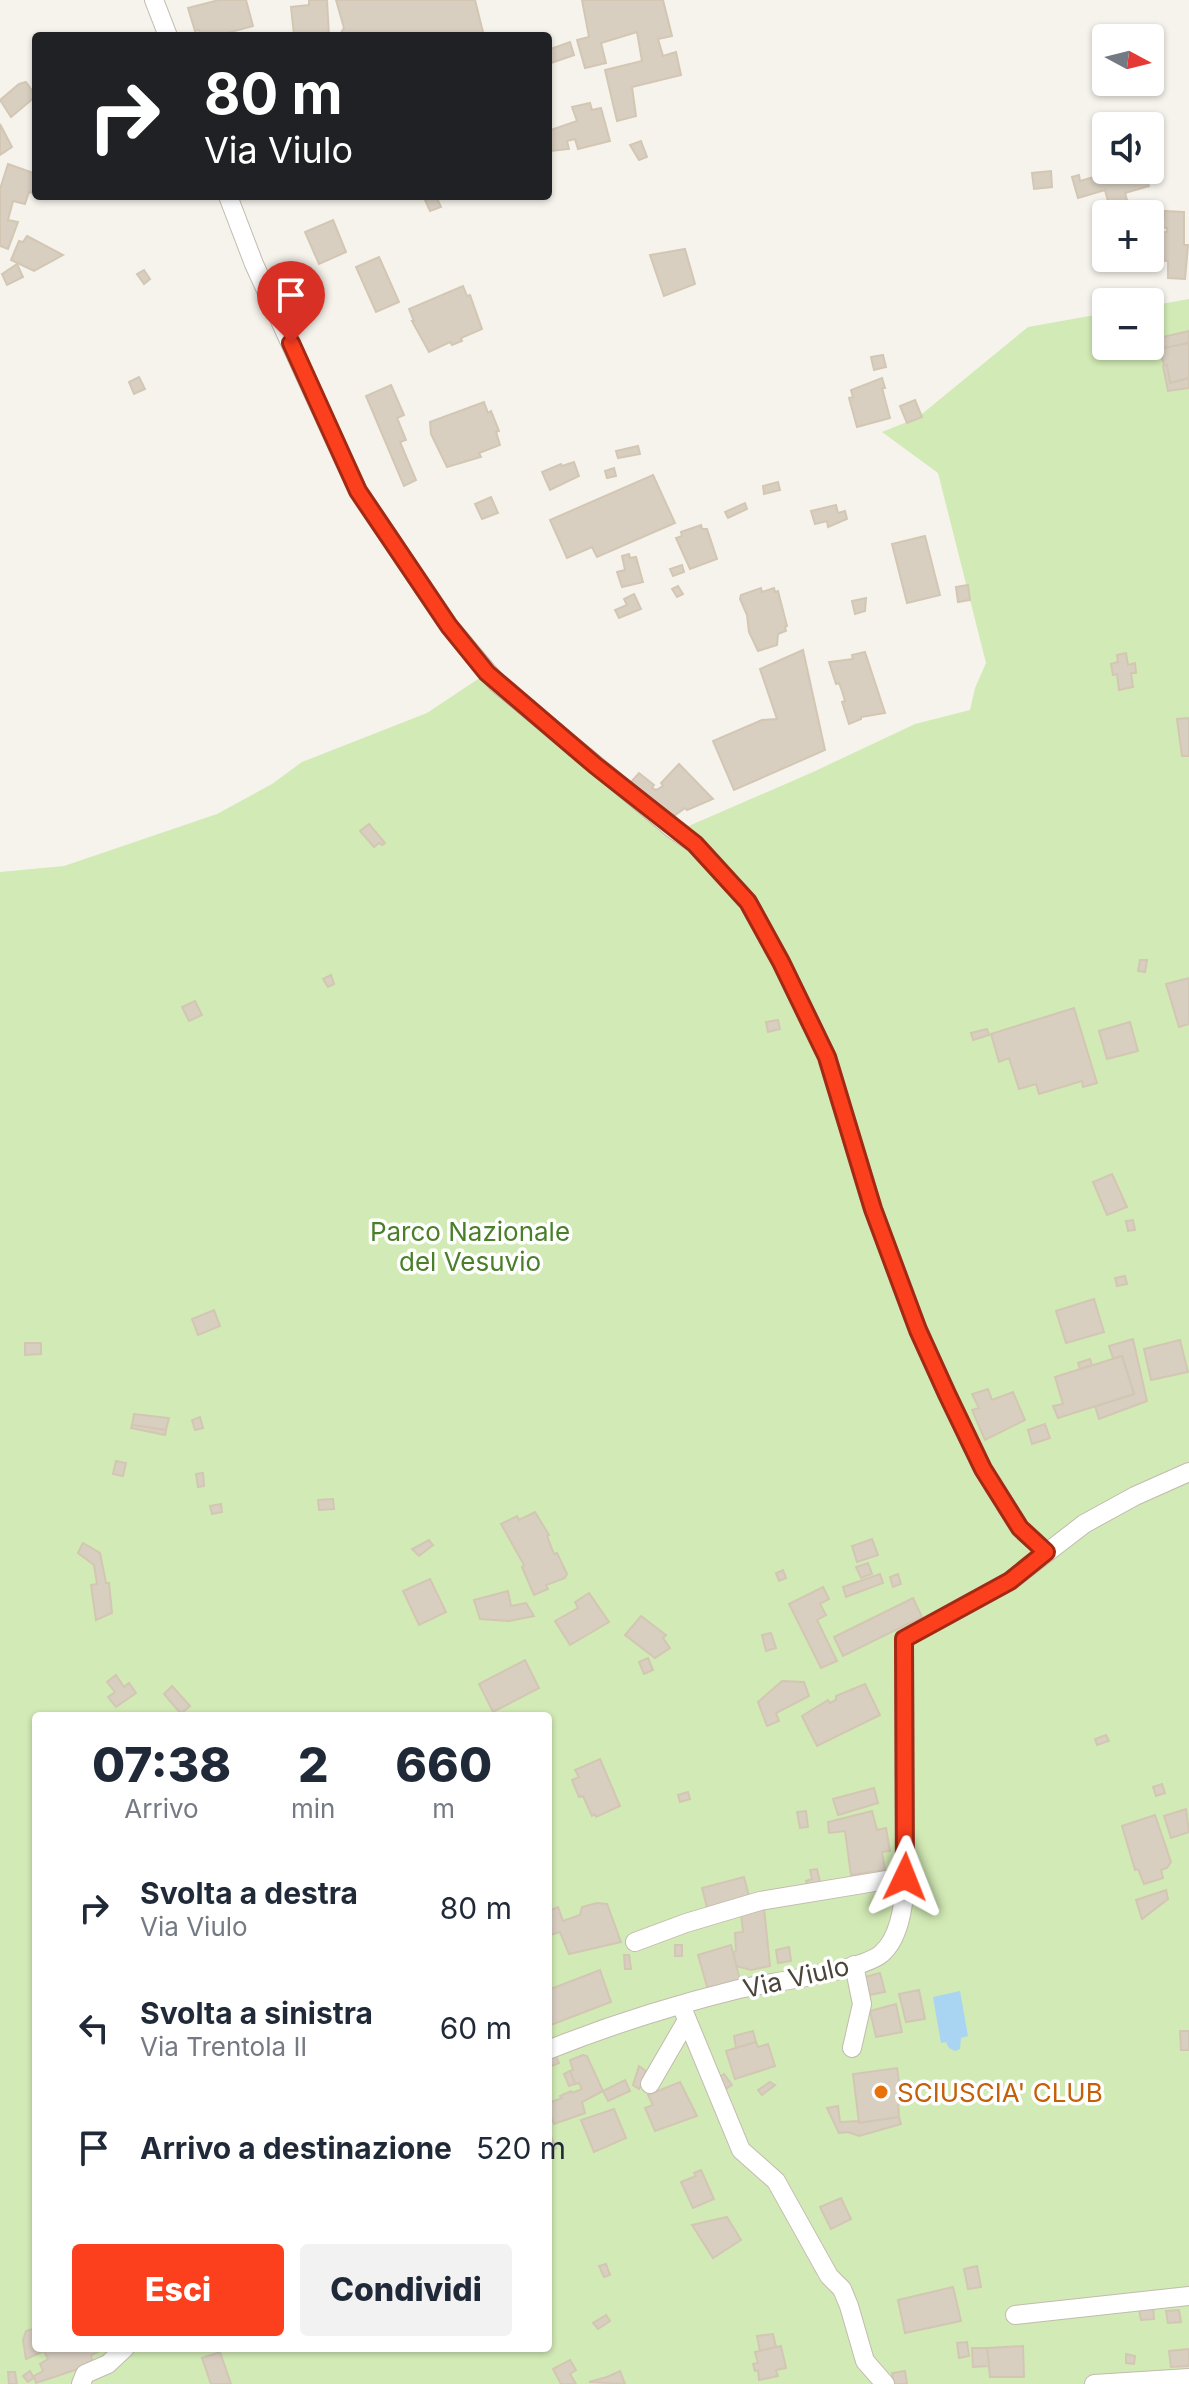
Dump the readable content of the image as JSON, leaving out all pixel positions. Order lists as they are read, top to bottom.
{
  "streets": {
    "street": ["Via Viulo"]
  },
  "parks": ["Parco Nazionale del Vesuvio"],
  "places": ["SCIUSCIA' CLUB"],
  "north": "right",
  "page": {
    "map_buttons": ["+", "−"],
    "turn": ["80 m", "Via Viulo"],
    "eta": [
      "07:38",
      "Arrivo",
      "2",
      "min",
      "660",
      "m"
    ],
    "list": [
      {
        "name": "Svolta a destra",
        "note": "Via Viulo",
        "value": "80 m"
      },
      {
        "name": "Svolta a sinistra",
        "note": "Via Trentola II",
        "value": "60 m"
      },
      {
        "name": "Arrivo a destinazione",
        "value": "520 m"
      }
    ],
    "buttons": ["Esci", "Condividi"]
  }
}
